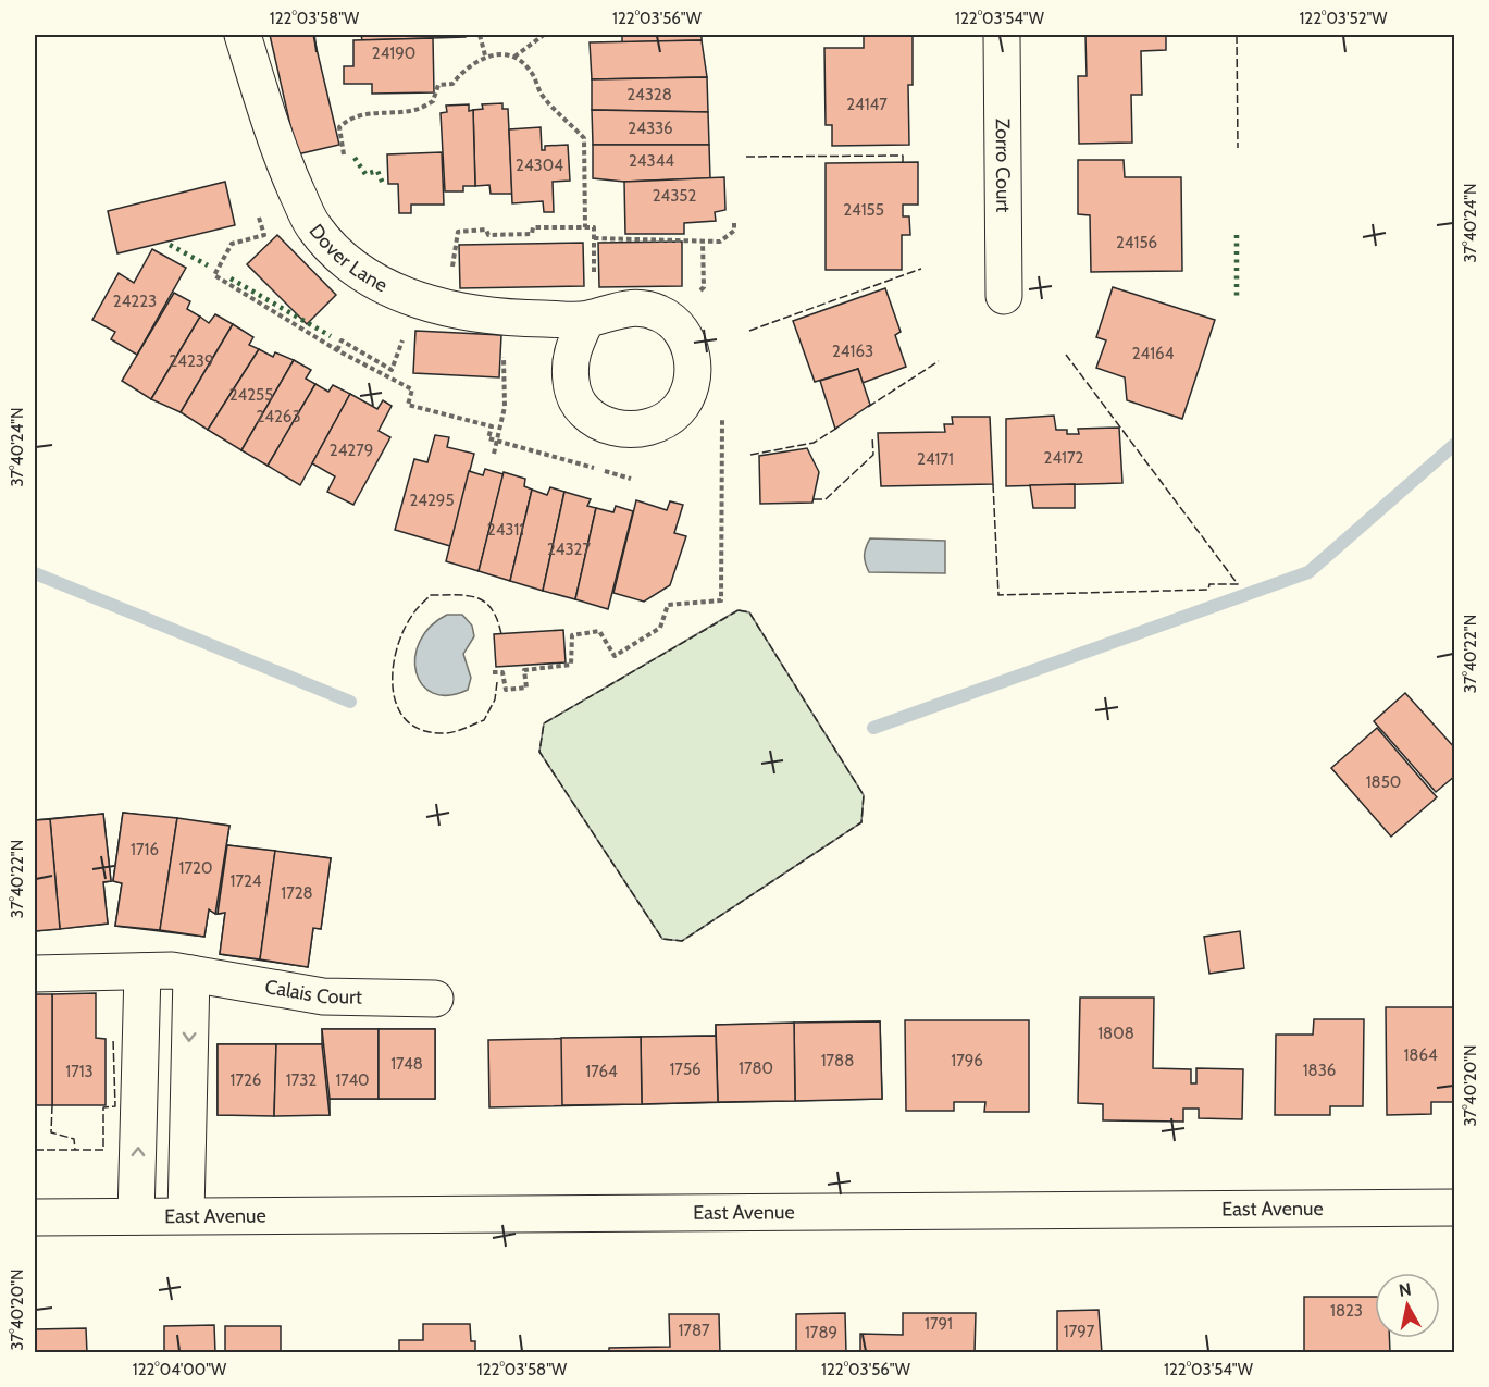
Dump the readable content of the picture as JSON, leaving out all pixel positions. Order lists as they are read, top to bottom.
{
  "streets": {
    "street": [
      "Zorro Court",
      "Dover Lane",
      "Calais Court",
      "East Avenue"
    ]
  },
  "house_numbers": [
    "24190",
    "24328",
    "24147",
    "24336",
    "24344",
    "24304",
    "24352",
    "24155",
    "24156",
    "24223",
    "24163",
    "24164",
    "24239",
    "24255",
    "24263",
    "24279",
    "24172",
    "24171",
    "24295",
    "24311",
    "24327",
    "1850",
    "1716",
    "1720",
    "1724",
    "1728",
    "1808",
    "1864",
    "1788",
    "1796",
    "1748",
    "1780",
    "1756",
    "1836",
    "1713",
    "1764",
    "1726",
    "1732",
    "1740",
    "1823",
    "1791",
    "1787",
    "1797",
    "1789"
  ],
  "north": "top",
  "coordinates": [
    "122°03'58\"W",
    "122°03'56\"W",
    "122°03'54\"W",
    "122°03'52\"W",
    "37°40'24\"N",
    "37°40'22\"N",
    "37°40'20\"N",
    "122°04'00\"W"
  ]
}
